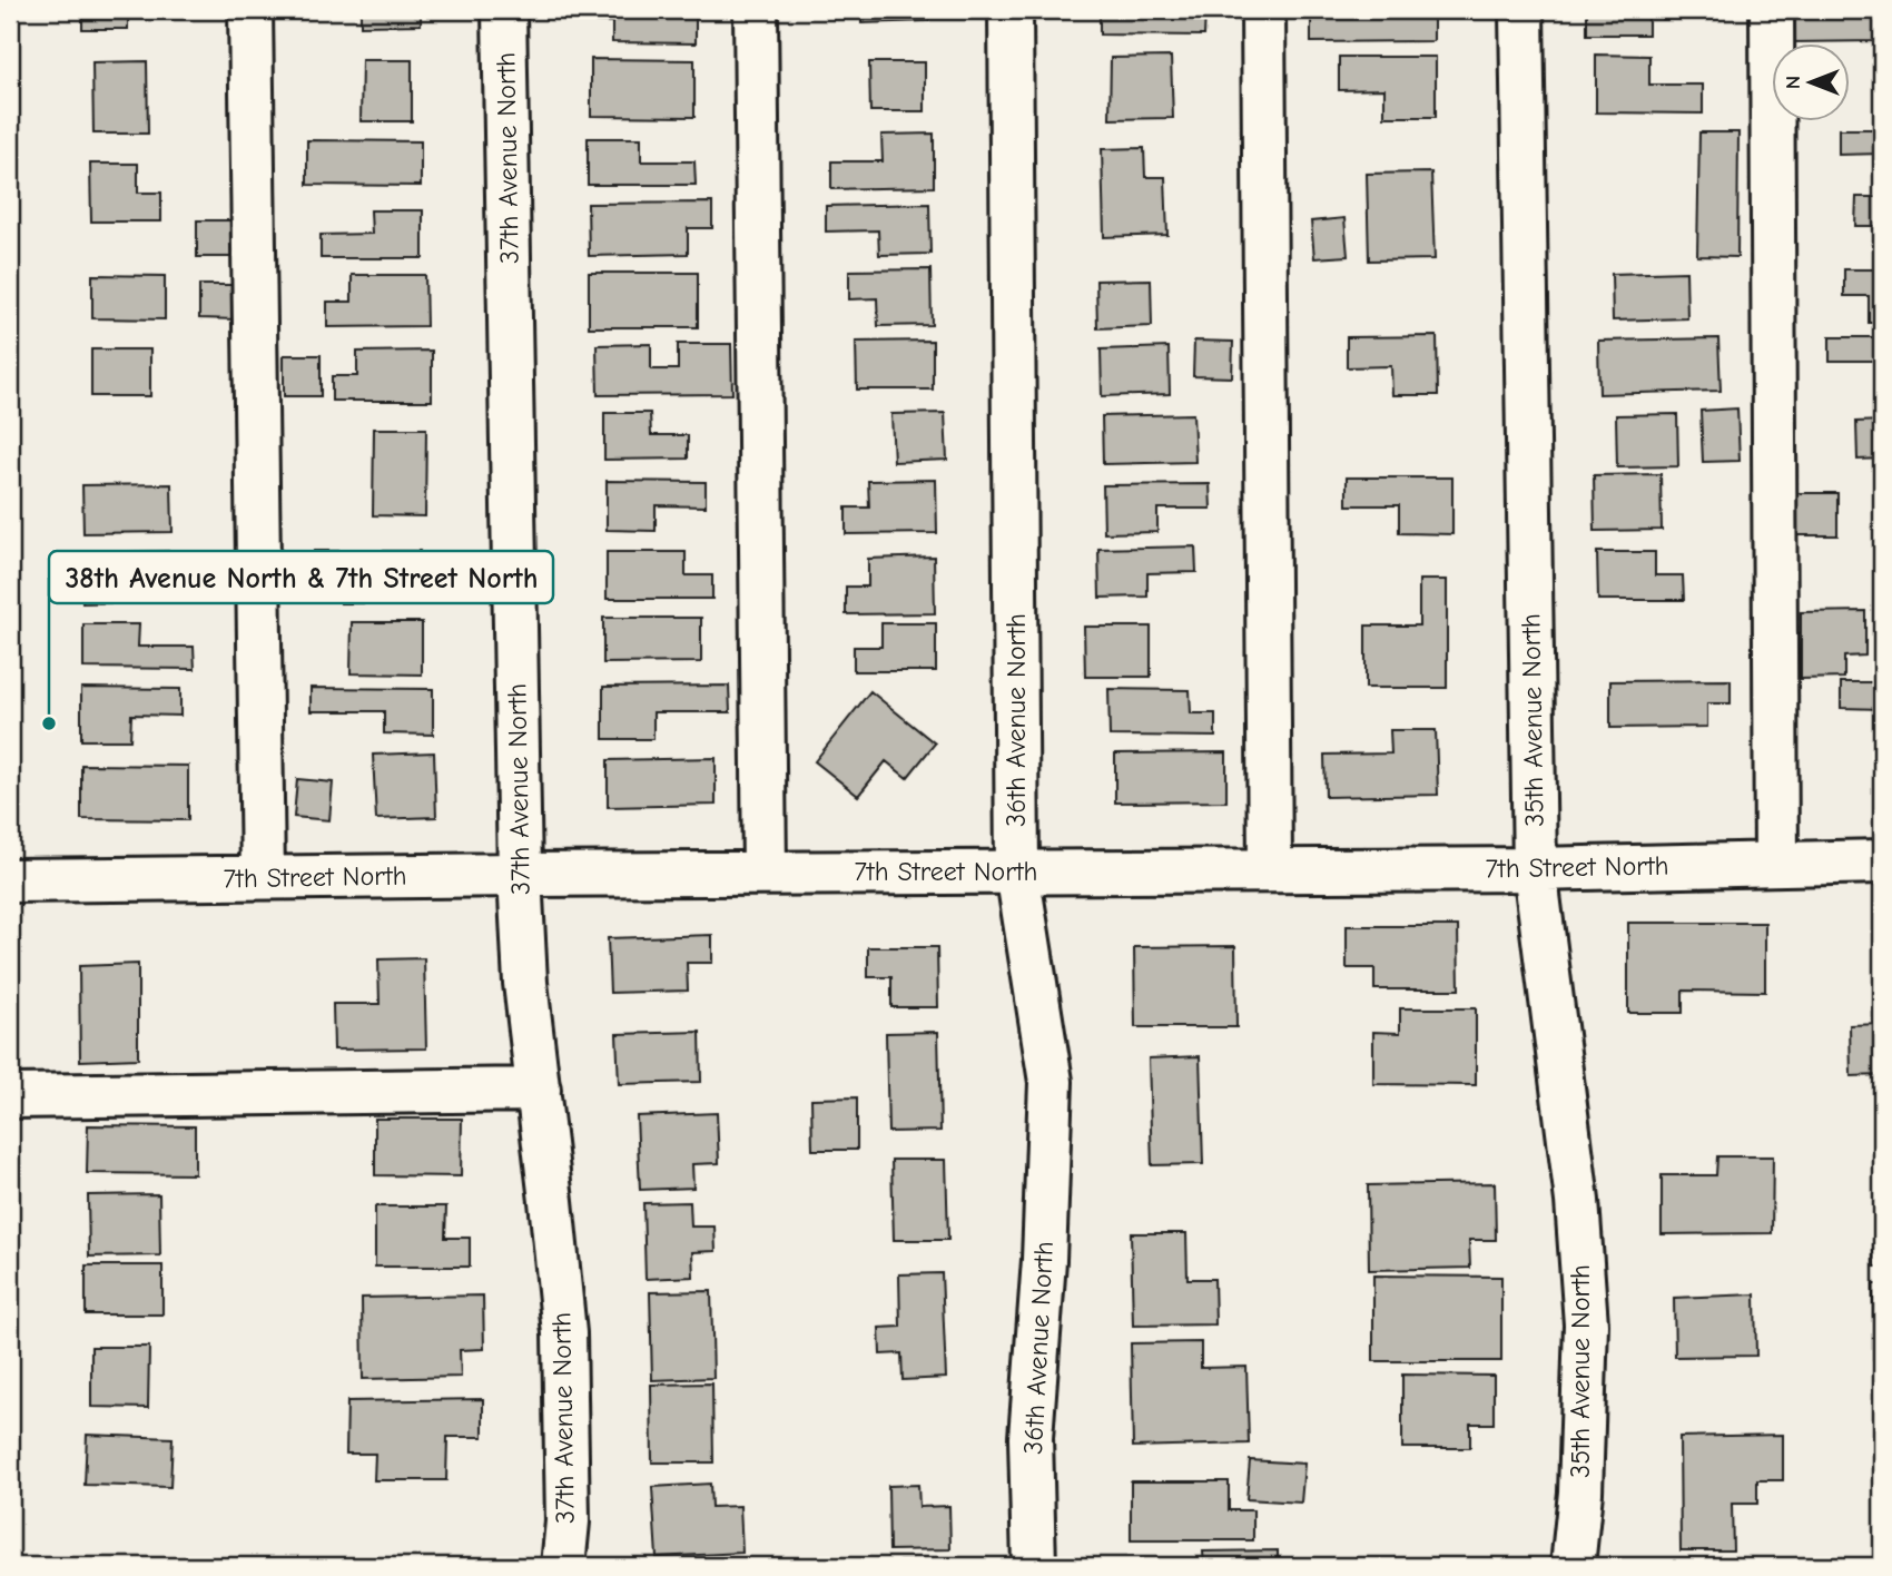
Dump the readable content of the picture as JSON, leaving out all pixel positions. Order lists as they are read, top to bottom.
{
  "streets": {
    "street": [
      "37th Avenue North",
      "36th Avenue North",
      "35th Avenue North",
      "7th Street North"
    ]
  },
  "crossings": [
    ["37th Avenue North", "7th Street North"],
    ["36th Avenue North", "7th Street North"],
    ["35th Avenue North", "7th Street North"]
  ],
  "places": ["38th Avenue North & 7th Street North"],
  "north": "left"
}
